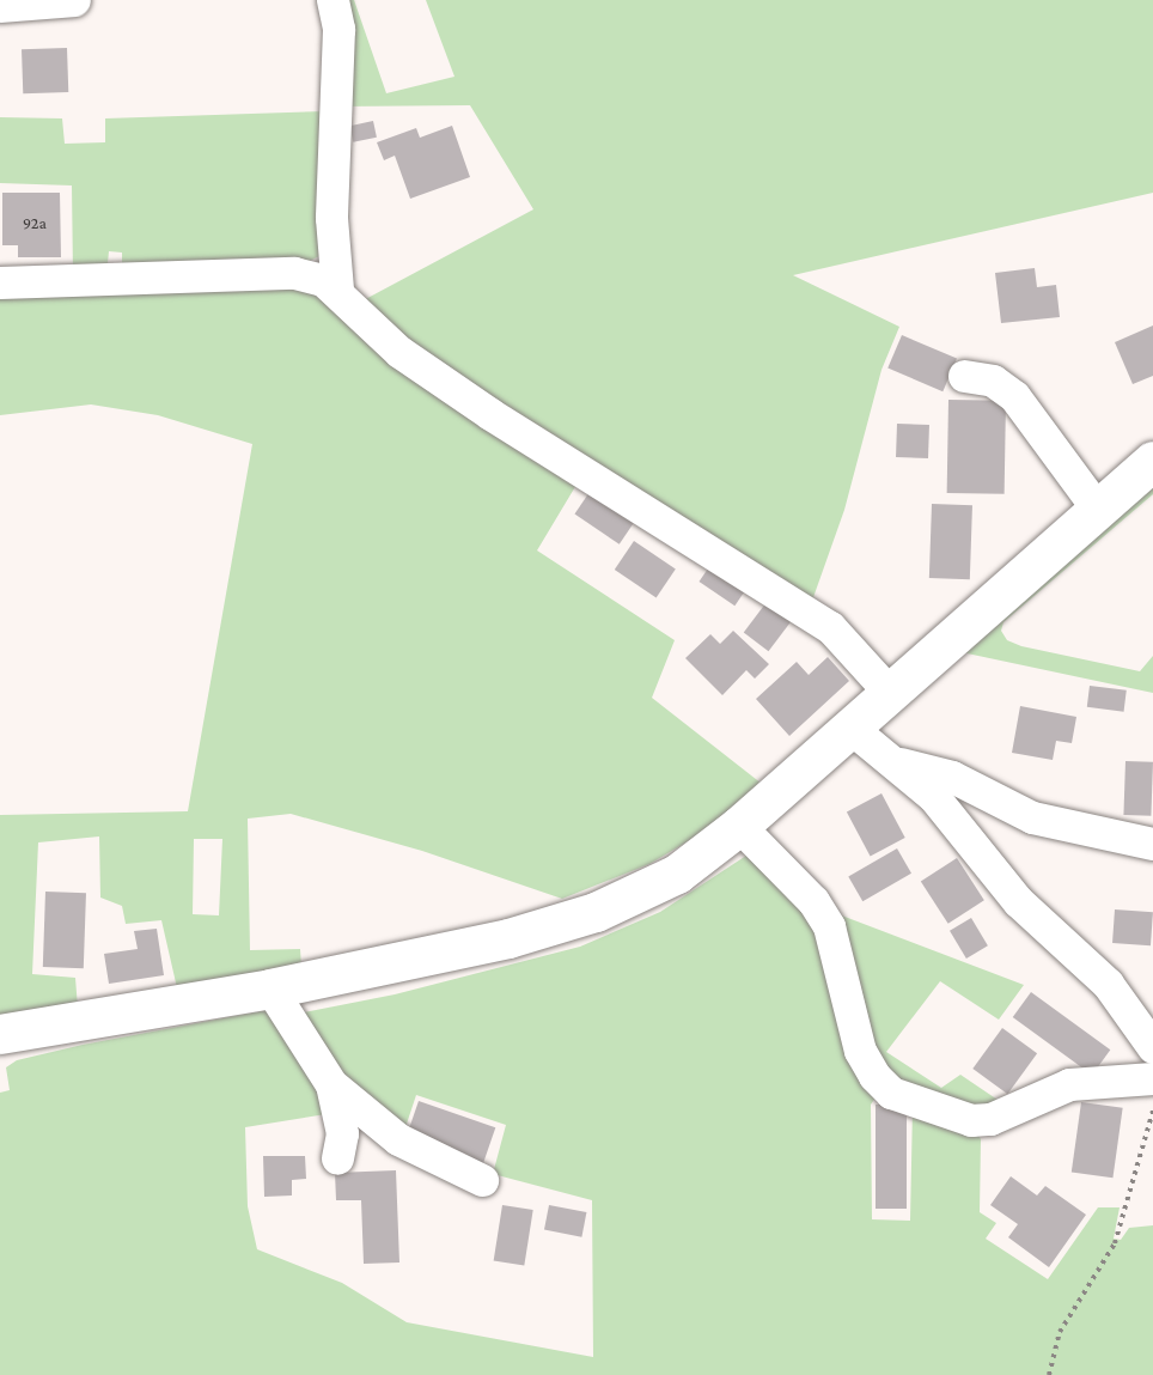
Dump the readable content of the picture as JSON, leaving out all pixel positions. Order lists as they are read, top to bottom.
{
  "house_numbers": ["92a"]
}
